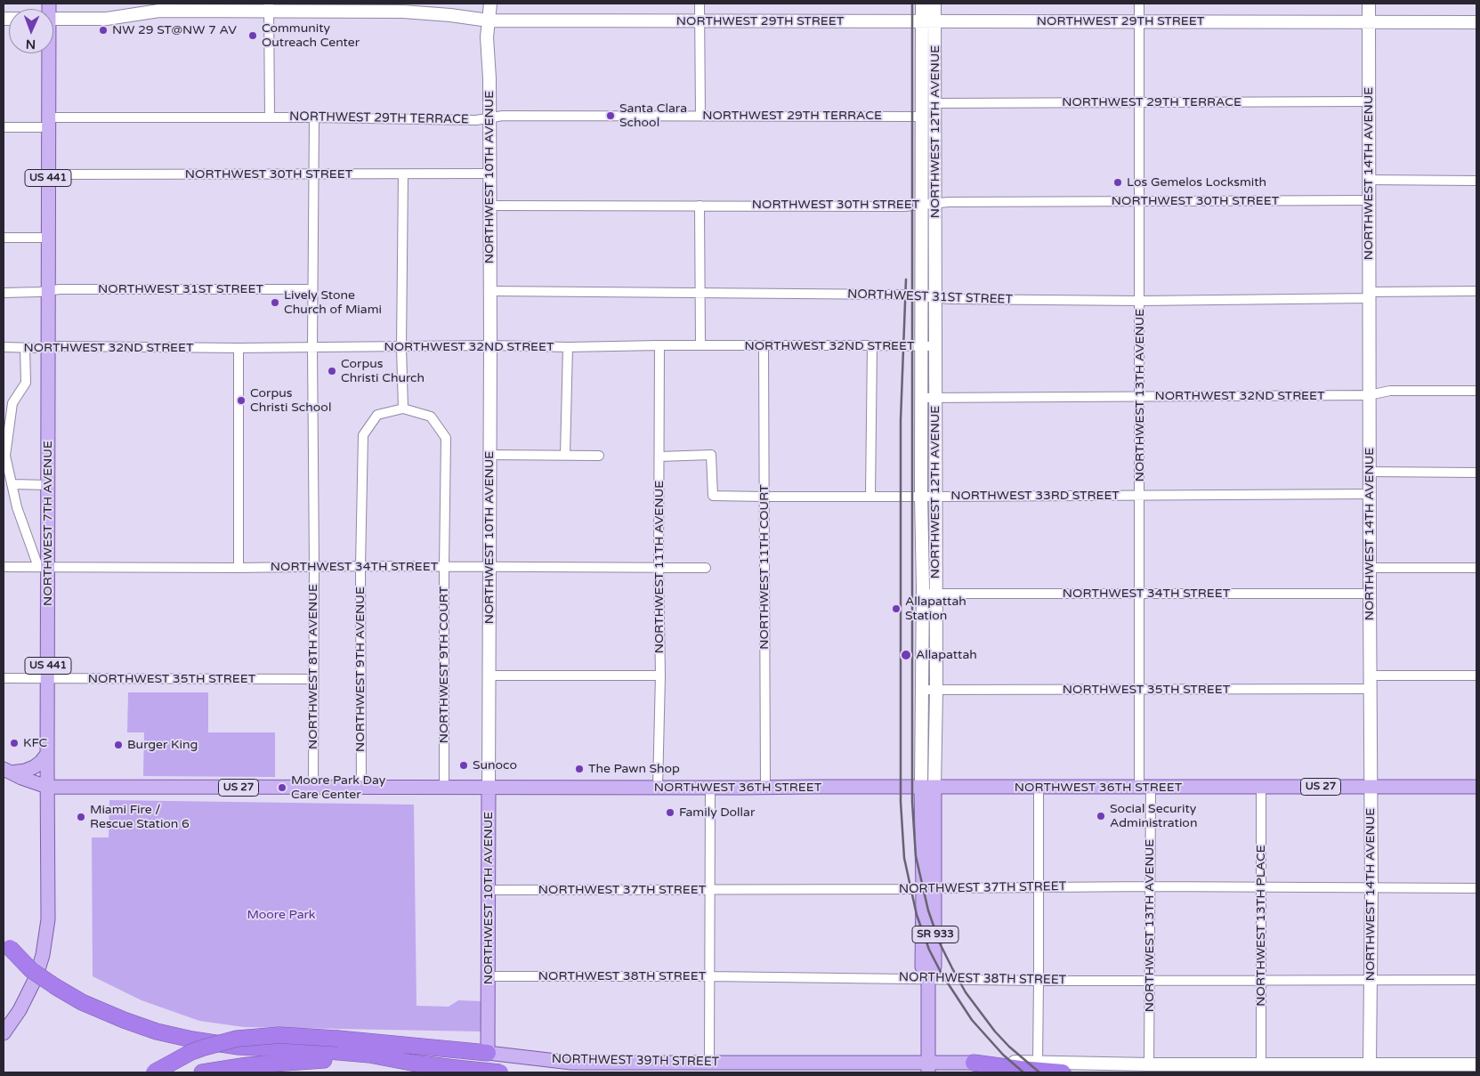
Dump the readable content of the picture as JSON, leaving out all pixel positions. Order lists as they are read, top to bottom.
{
  "streets": {
    "main road": [
      "NORTHWEST 12TH AVENUE",
      "NORTHWEST 10TH AVENUE",
      "US 441",
      "NORTHWEST 7TH AVENUE",
      "US 27",
      "NORTHWEST 36TH STREET",
      "SR 933",
      "NORTHWEST 39TH STREET"
    ],
    "street": [
      "NORTHWEST 29TH STREET",
      "NORTHWEST 29TH TERRACE",
      "NORTHWEST 14TH AVENUE",
      "NORTHWEST 30TH STREET",
      "NORTHWEST 31ST STREET",
      "NORTHWEST 32ND STREET",
      "NORTHWEST 13TH AVENUE",
      "NORTHWEST 33RD STREET",
      "NORTHWEST 34TH STREET",
      "NORTHWEST 11TH AVENUE",
      "NORTHWEST 11TH COURT",
      "NORTHWEST 9TH COURT",
      "NORTHWEST 8TH AVENUE",
      "NORTHWEST 9TH AVENUE",
      "NORTHWEST 35TH STREET",
      "NORTHWEST 37TH STREET",
      "NORTHWEST 13TH PLACE",
      "NORTHWEST 38TH STREET"
    ]
  },
  "crossings": [
    ["NORTHWEST 29TH STREET", "NORTHWEST 12TH AVENUE"],
    ["NORTHWEST 29TH STREET", "NORTHWEST 14TH AVENUE"],
    ["NORTHWEST 29TH STREET", "NORTHWEST 10TH AVENUE"],
    ["NORTHWEST 29TH STREET", "NORTHWEST 13TH AVENUE"],
    ["NORTHWEST 29TH TERRACE", "NORTHWEST 12TH AVENUE"],
    ["NORTHWEST 29TH TERRACE", "NORTHWEST 14TH AVENUE"],
    ["NORTHWEST 29TH TERRACE", "NORTHWEST 10TH AVENUE"],
    ["NORTHWEST 29TH TERRACE", "NORTHWEST 13TH AVENUE"],
    ["NORTHWEST 29TH TERRACE", "NORTHWEST 7TH AVENUE"],
    ["NORTHWEST 29TH TERRACE", "NORTHWEST 8TH AVENUE"],
    ["NORTHWEST 12TH AVENUE", "NORTHWEST 30TH STREET"],
    ["NORTHWEST 12TH AVENUE", "NORTHWEST 31ST STREET"],
    ["NORTHWEST 12TH AVENUE", "NORTHWEST 32ND STREET"],
    ["NORTHWEST 12TH AVENUE", "NORTHWEST 33RD STREET"],
    ["NORTHWEST 12TH AVENUE", "NORTHWEST 34TH STREET"],
    ["NORTHWEST 12TH AVENUE", "NORTHWEST 35TH STREET"],
    ["NORTHWEST 12TH AVENUE", "NORTHWEST 36TH STREET"],
    ["NORTHWEST 12TH AVENUE", "NORTHWEST 37TH STREET"],
    ["NORTHWEST 12TH AVENUE", "NORTHWEST 38TH STREET"],
    ["NORTHWEST 12TH AVENUE", "NORTHWEST 39TH STREET"],
    ["NORTHWEST 14TH AVENUE", "NORTHWEST 30TH STREET"],
    ["NORTHWEST 14TH AVENUE", "NORTHWEST 31ST STREET"],
    ["NORTHWEST 14TH AVENUE", "NORTHWEST 32ND STREET"],
    ["NORTHWEST 14TH AVENUE", "NORTHWEST 33RD STREET"],
    ["NORTHWEST 14TH AVENUE", "NORTHWEST 34TH STREET"],
    ["NORTHWEST 14TH AVENUE", "NORTHWEST 35TH STREET"],
    ["NORTHWEST 14TH AVENUE", "NORTHWEST 36TH STREET"],
    ["NORTHWEST 14TH AVENUE", "NORTHWEST 37TH STREET"],
    ["NORTHWEST 14TH AVENUE", "NORTHWEST 38TH STREET"],
    ["NORTHWEST 14TH AVENUE", "NORTHWEST 39TH STREET"],
    ["NORTHWEST 30TH STREET", "NORTHWEST 10TH AVENUE"],
    ["NORTHWEST 30TH STREET", "NORTHWEST 13TH AVENUE"],
    ["NORTHWEST 30TH STREET", "NORTHWEST 7TH AVENUE"],
    ["NORTHWEST 30TH STREET", "NORTHWEST 8TH AVENUE"],
    ["NORTHWEST 10TH AVENUE", "NORTHWEST 31ST STREET"],
    ["NORTHWEST 10TH AVENUE", "NORTHWEST 32ND STREET"],
    ["NORTHWEST 10TH AVENUE", "NORTHWEST 34TH STREET"],
    ["NORTHWEST 10TH AVENUE", "NORTHWEST 36TH STREET"],
    ["NORTHWEST 10TH AVENUE", "NORTHWEST 37TH STREET"],
    ["NORTHWEST 10TH AVENUE", "NORTHWEST 38TH STREET"],
    ["NORTHWEST 10TH AVENUE", "NORTHWEST 39TH STREET"],
    ["NORTHWEST 31ST STREET", "NORTHWEST 13TH AVENUE"],
    ["NORTHWEST 31ST STREET", "NORTHWEST 7TH AVENUE"],
    ["NORTHWEST 31ST STREET", "NORTHWEST 8TH AVENUE"],
    ["NORTHWEST 32ND STREET", "NORTHWEST 13TH AVENUE"],
    ["NORTHWEST 32ND STREET", "NORTHWEST 7TH AVENUE"],
    ["NORTHWEST 32ND STREET", "NORTHWEST 11TH AVENUE"],
    ["NORTHWEST 32ND STREET", "NORTHWEST 11TH COURT"],
    ["NORTHWEST 32ND STREET", "NORTHWEST 8TH AVENUE"],
    ["NORTHWEST 13TH AVENUE", "NORTHWEST 33RD STREET"],
    ["NORTHWEST 13TH AVENUE", "NORTHWEST 34TH STREET"],
    ["NORTHWEST 13TH AVENUE", "NORTHWEST 35TH STREET"],
    ["NORTHWEST 13TH AVENUE", "NORTHWEST 36TH STREET"],
    ["NORTHWEST 13TH AVENUE", "NORTHWEST 37TH STREET"],
    ["NORTHWEST 13TH AVENUE", "NORTHWEST 38TH STREET"],
    ["NORTHWEST 13TH AVENUE", "NORTHWEST 39TH STREET"],
    ["NORTHWEST 33RD STREET", "NORTHWEST 11TH AVENUE"],
    ["NORTHWEST 33RD STREET", "NORTHWEST 11TH COURT"],
    ["NORTHWEST 7TH AVENUE", "NORTHWEST 34TH STREET"],
    ["NORTHWEST 7TH AVENUE", "NORTHWEST 35TH STREET"],
    ["NORTHWEST 7TH AVENUE", "NORTHWEST 36TH STREET"],
    ["NORTHWEST 34TH STREET", "NORTHWEST 11TH AVENUE"],
    ["NORTHWEST 34TH STREET", "NORTHWEST 9TH COURT"],
    ["NORTHWEST 34TH STREET", "NORTHWEST 8TH AVENUE"],
    ["NORTHWEST 34TH STREET", "NORTHWEST 9TH AVENUE"],
    ["NORTHWEST 11TH AVENUE", "NORTHWEST 36TH STREET"],
    ["NORTHWEST 11TH COURT", "NORTHWEST 36TH STREET"],
    ["NORTHWEST 9TH COURT", "NORTHWEST 9TH AVENUE"],
    ["NORTHWEST 9TH COURT", "NORTHWEST 36TH STREET"],
    ["NORTHWEST 8TH AVENUE", "NORTHWEST 35TH STREET"],
    ["NORTHWEST 8TH AVENUE", "NORTHWEST 36TH STREET"],
    ["NORTHWEST 9TH AVENUE", "NORTHWEST 36TH STREET"],
    ["NORTHWEST 36TH STREET", "NORTHWEST 13TH PLACE"],
    ["NORTHWEST 37TH STREET", "NORTHWEST 13TH PLACE"],
    ["NORTHWEST 13TH PLACE", "NORTHWEST 38TH STREET"],
    ["NORTHWEST 13TH PLACE", "NORTHWEST 39TH STREET"]
  ],
  "parks": ["Moore Park"],
  "places": [
    "NW 29 ST@NW 7 AV",
    "Community Outreach Center",
    "Santa Clara School",
    "Los Gemelos Locksmith",
    "Lively Stone Church of Miami",
    "Corpus Christi Church",
    "Corpus Christi School",
    "Allapattah Station",
    "Allapattah",
    "KFC",
    "Burger King",
    "Sunoco",
    "The Pawn Shop",
    "Moore Park Day Care Center",
    "Family Dollar",
    "Social Security Administration",
    "Miami Fire / Rescue Station 6"
  ],
  "north": "bottom"
}
